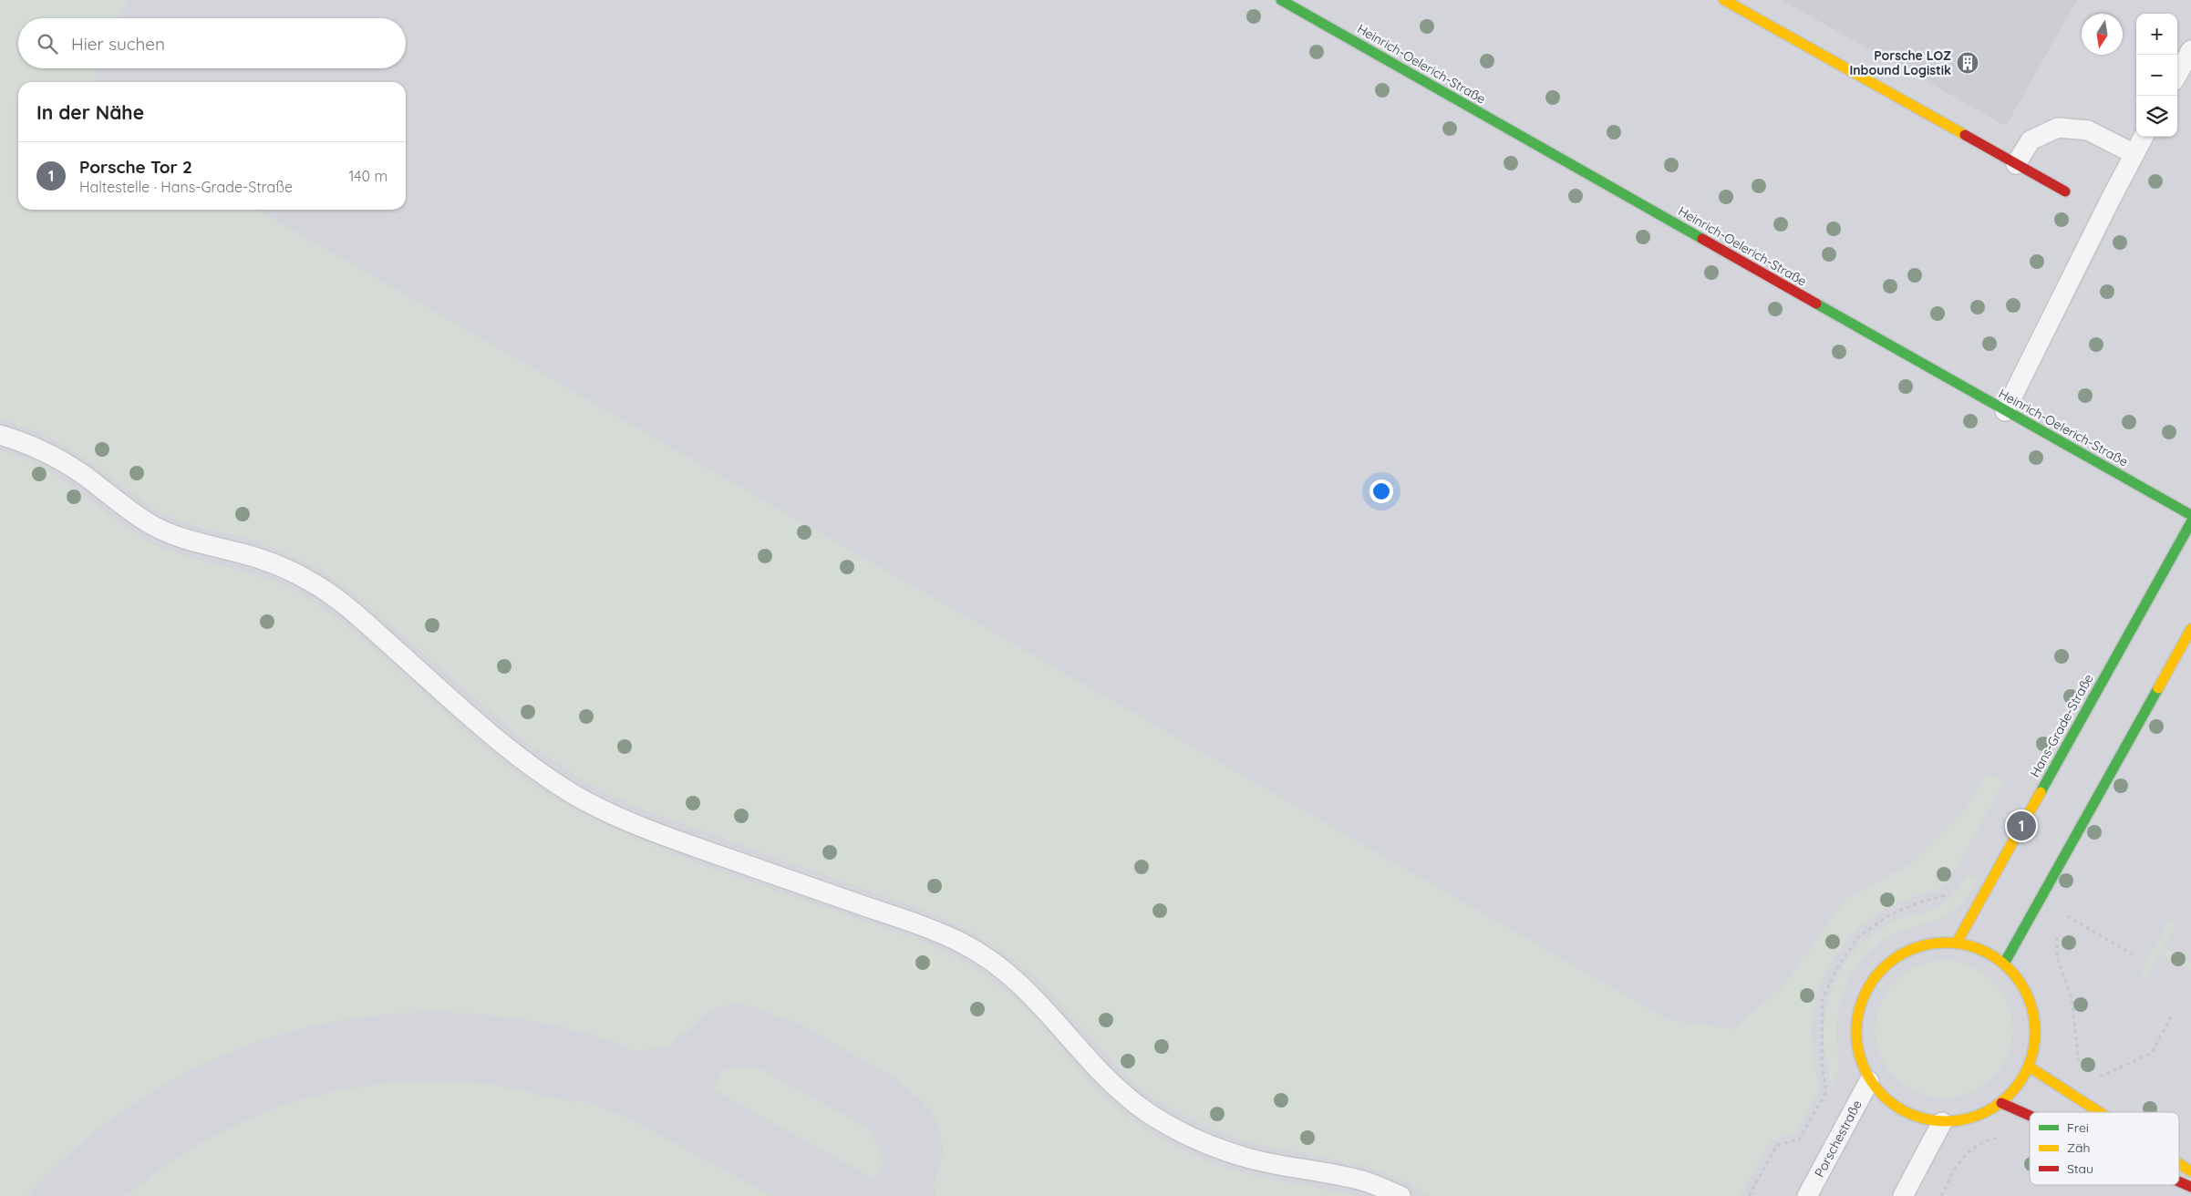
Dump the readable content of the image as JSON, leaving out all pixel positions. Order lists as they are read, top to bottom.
{
  "streets": {
    "street": ["Heinrich-Oelerich-Straße", "Hans-Grade-Straße"],
    "lane": ["Porschestraße"]
  },
  "places": {
    "building": ["Porsche LOZ Inbound Logistik"]
  },
  "legend": ["Frei", "Zäh", "Stau"],
  "north": "bottom",
  "page": {
    "map_buttons": ["+", "−"],
    "search": "Hier suchen",
    "heading": "In der Nähe",
    "list": [
      {
        "mark": "1",
        "name": "Porsche Tor 2",
        "note": "Haltestelle · Hans-Grade-Straße",
        "value": "140 m"
      }
    ],
    "pins": "1"
  }
}
